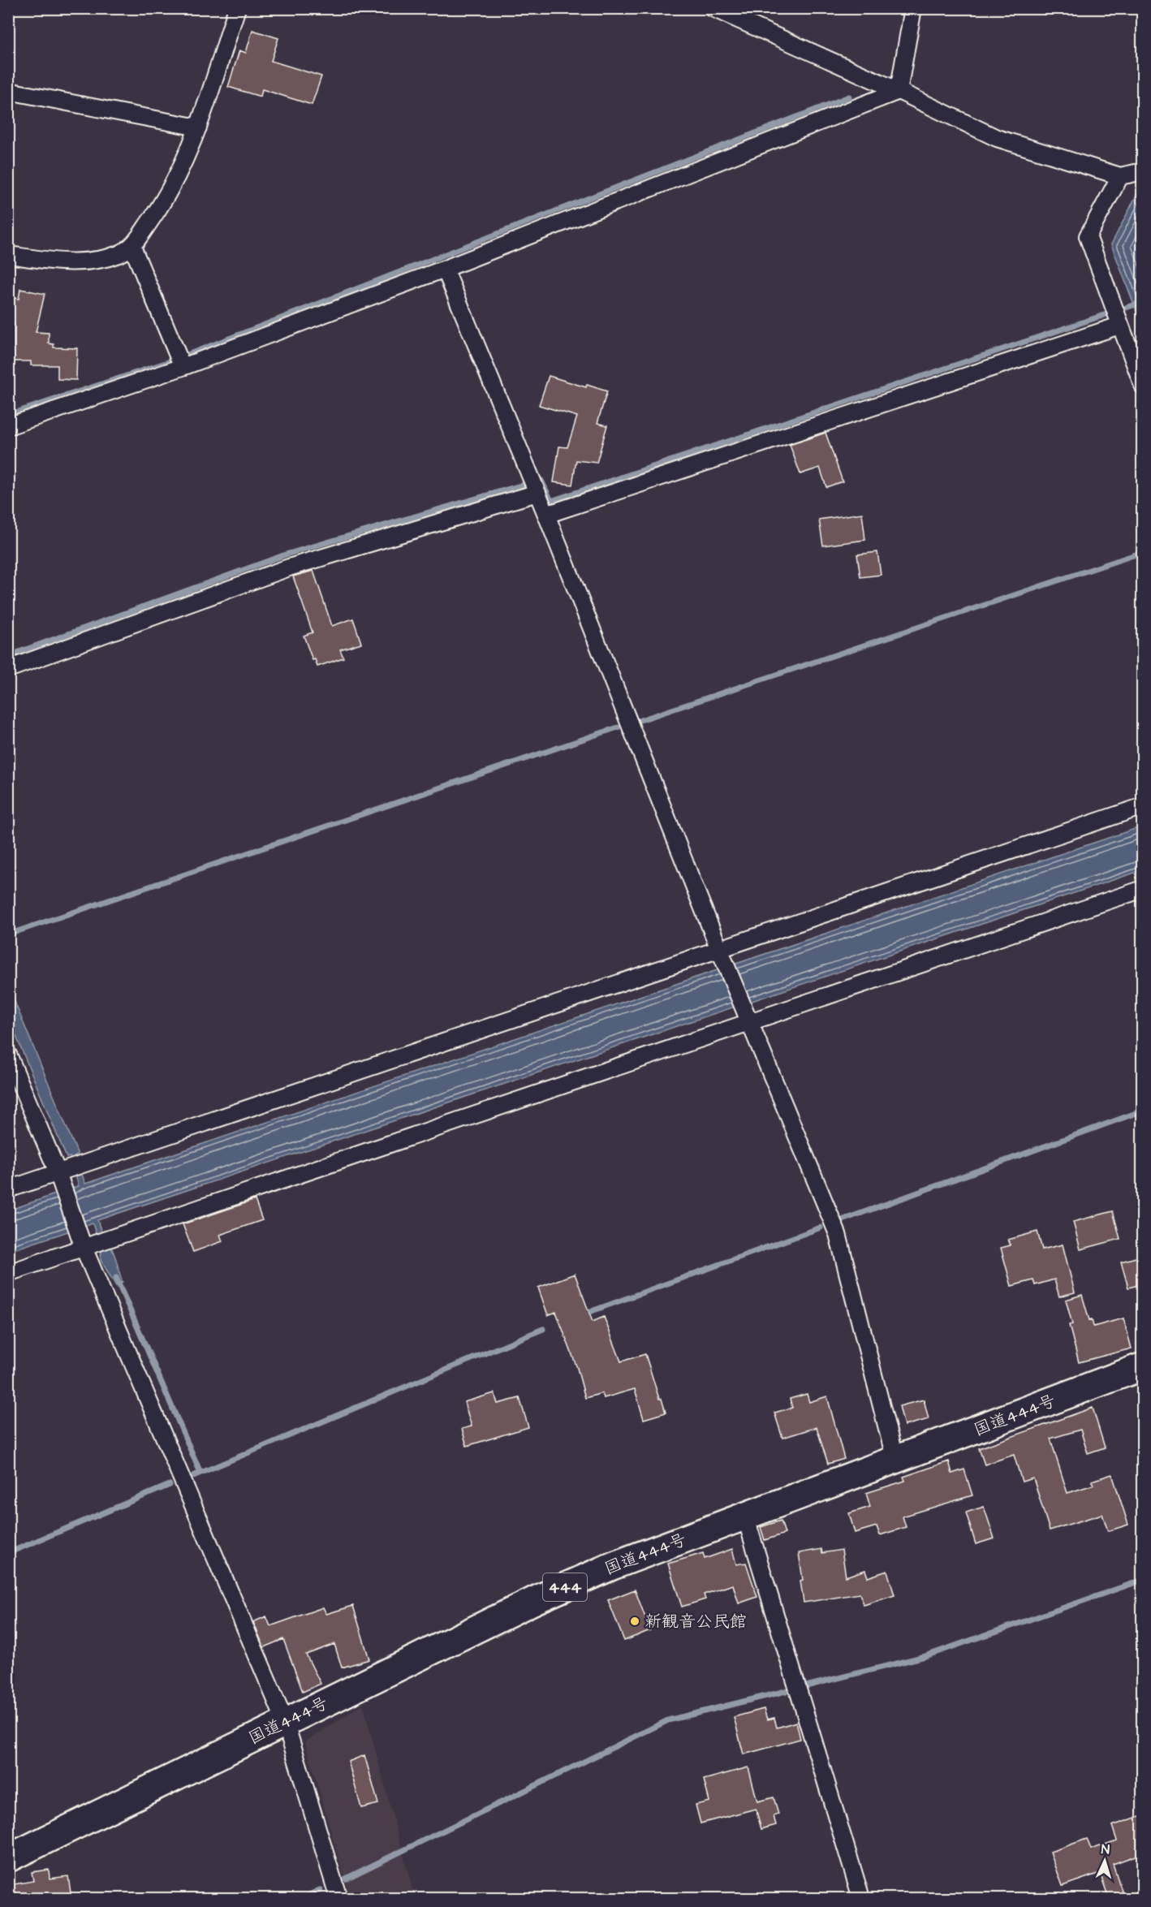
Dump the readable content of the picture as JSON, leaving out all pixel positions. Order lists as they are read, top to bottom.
{
  "streets": {
    "highway": ["国道444号", "444"]
  },
  "places": ["新観音公民館"],
  "north": "top"
}
